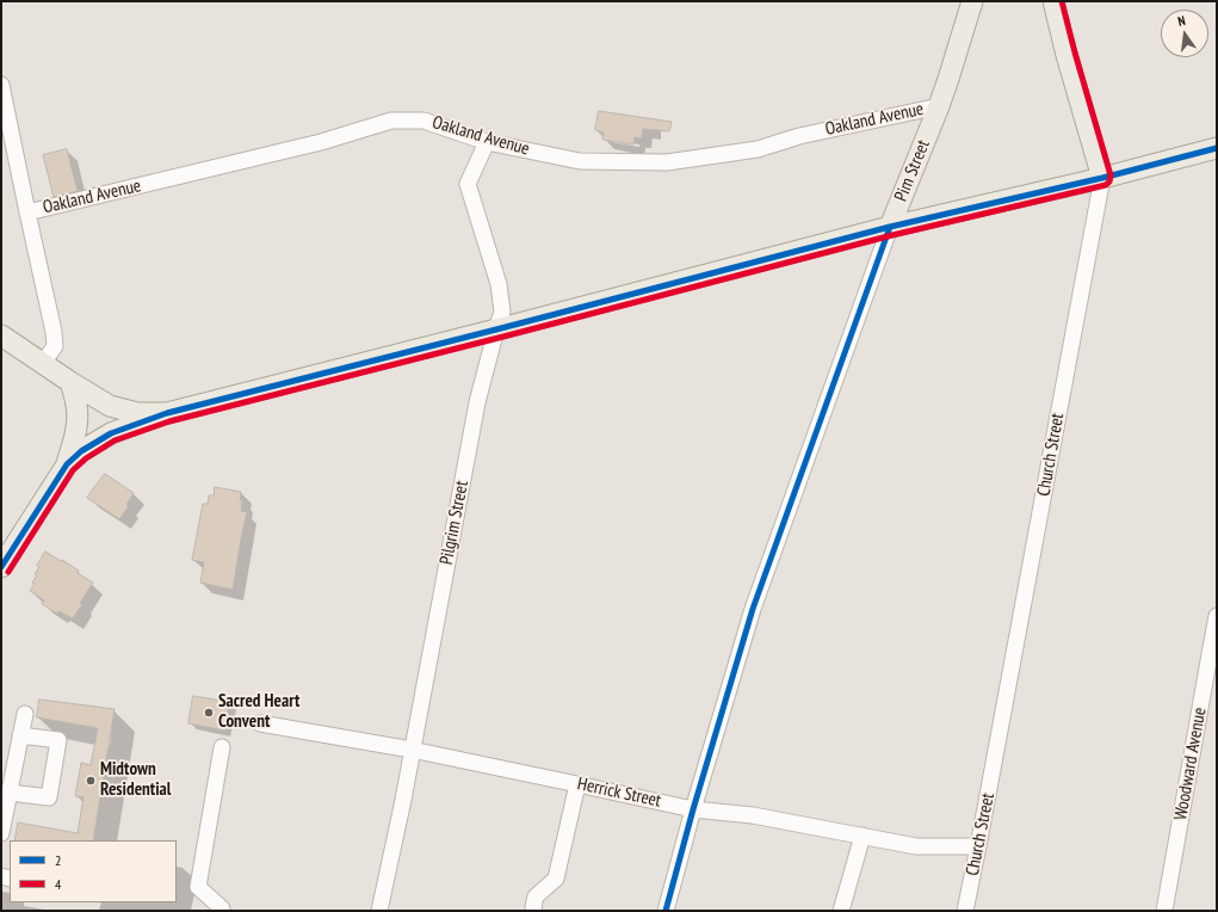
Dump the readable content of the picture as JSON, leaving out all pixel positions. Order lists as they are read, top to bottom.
{
  "streets": {
    "main road": ["Pim Street", "Church Street"],
    "street": [
      "Oakland Avenue",
      "Pilgrim Street",
      "Woodward Avenue",
      "Herrick Street"
    ]
  },
  "crossings": [
    ["Oakland Avenue", "Pim Street"],
    ["Oakland Avenue", "Pilgrim Street"],
    ["Pim Street", "Herrick Street"],
    ["Church Street", "Herrick Street"],
    ["Pilgrim Street", "Herrick Street"]
  ],
  "places": ["Sacred Heart Convent", "Midtown Residential"],
  "lines": ["transit line 4", "transit line 2"],
  "legend": ["2", "4"],
  "north": "top"
}
